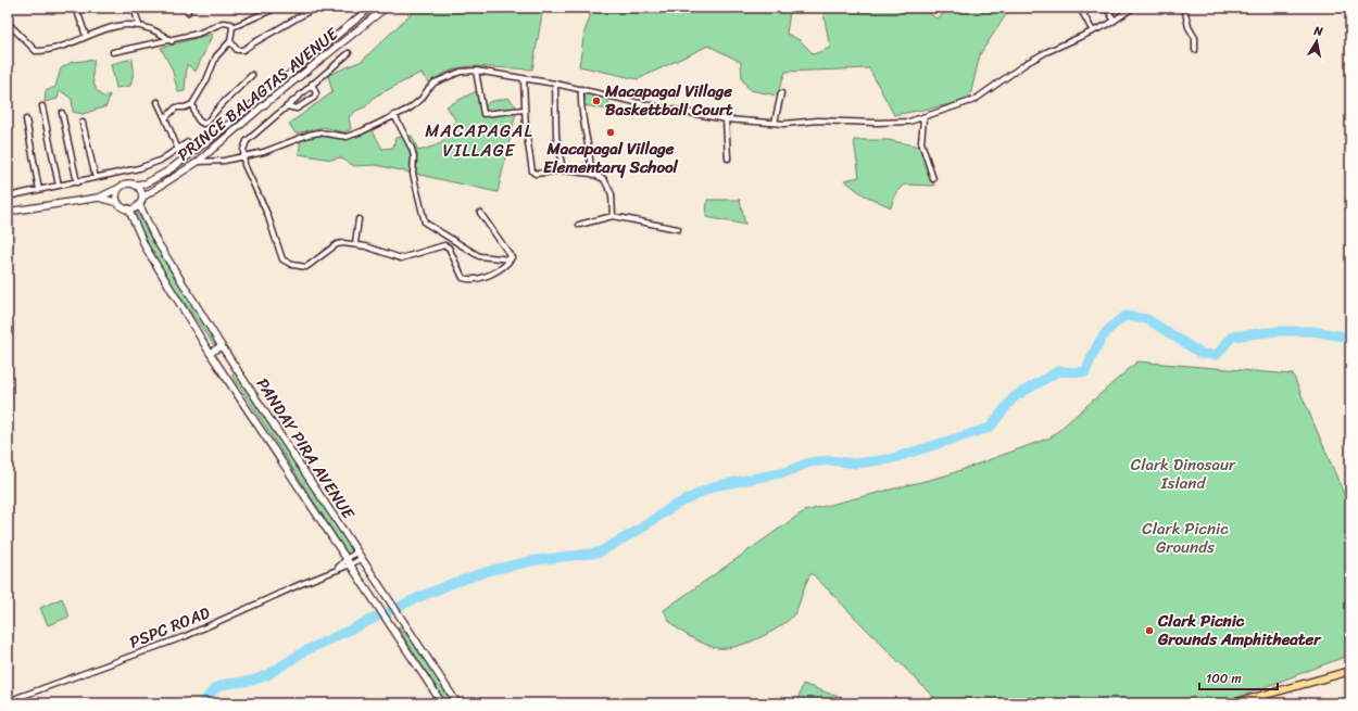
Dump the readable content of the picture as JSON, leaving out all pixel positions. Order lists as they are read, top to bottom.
{
  "streets": {
    "main road": ["PRINCE BALAGTAS AVENUE", "PANDAY PIRA AVENUE"],
    "street": ["PSPC ROAD"]
  },
  "crossings": [
    ["PRINCE BALAGTAS AVENUE", "PANDAY PIRA AVENUE"],
    ["PANDAY PIRA AVENUE", "PSPC ROAD"]
  ],
  "districts": ["MACAPAGAL VILLAGE"],
  "parks": ["Clark Dinosaur Island", "Clark Picnic Grounds"],
  "places": ["Macapagal Village Baskettball Court", "Macapagal Village Elementary School", "Clark Picnic Grounds Amphitheater"],
  "scale_bar": "100 m",
  "north": "top"
}
